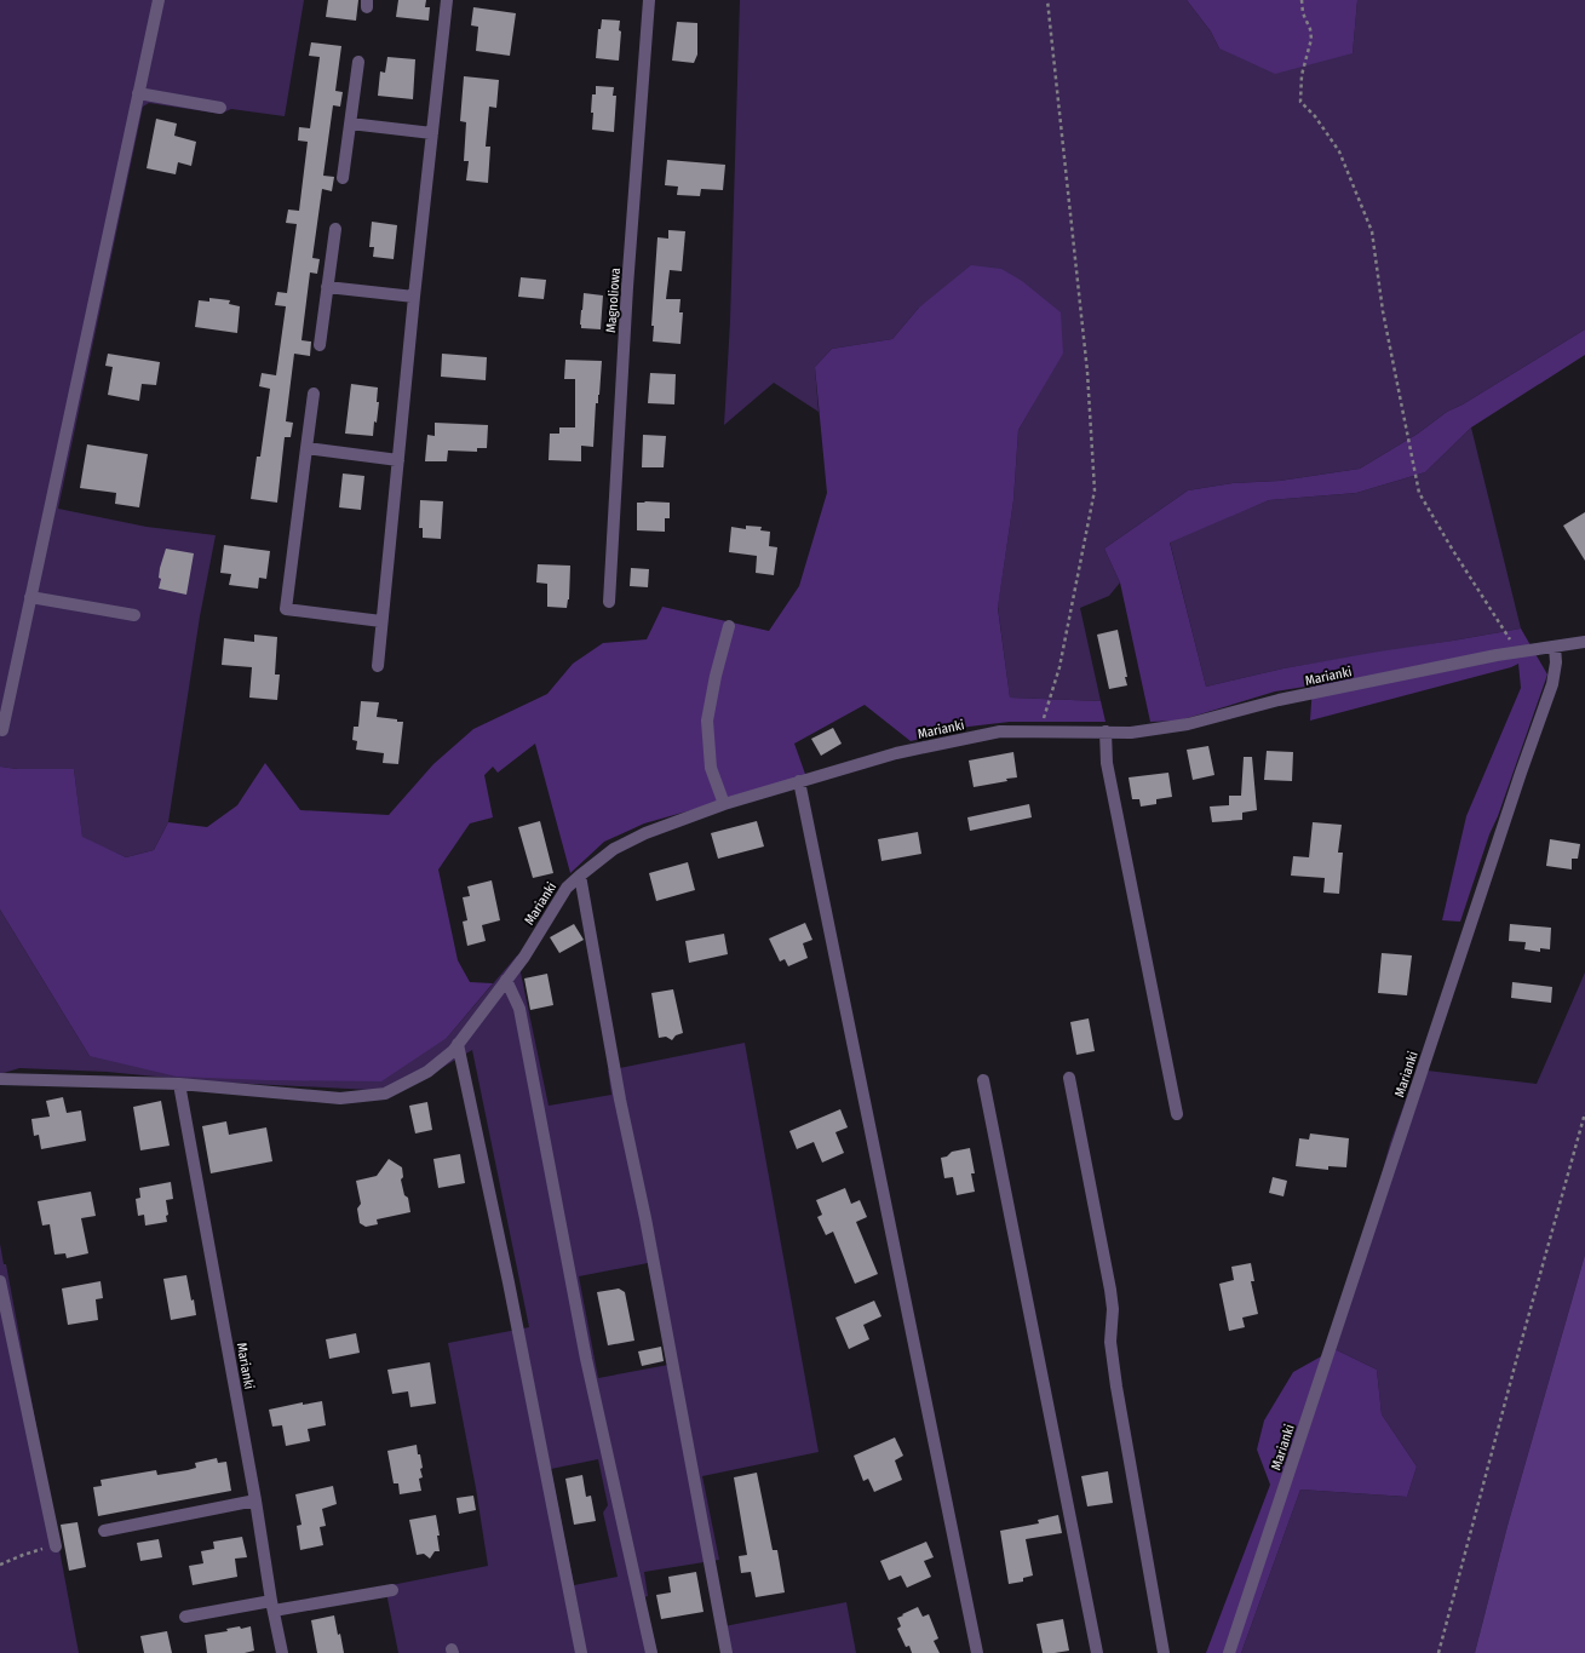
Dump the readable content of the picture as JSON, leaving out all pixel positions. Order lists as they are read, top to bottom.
{
  "streets": {
    "street": ["Magnoliowa", "Marianki"]
  }
}
